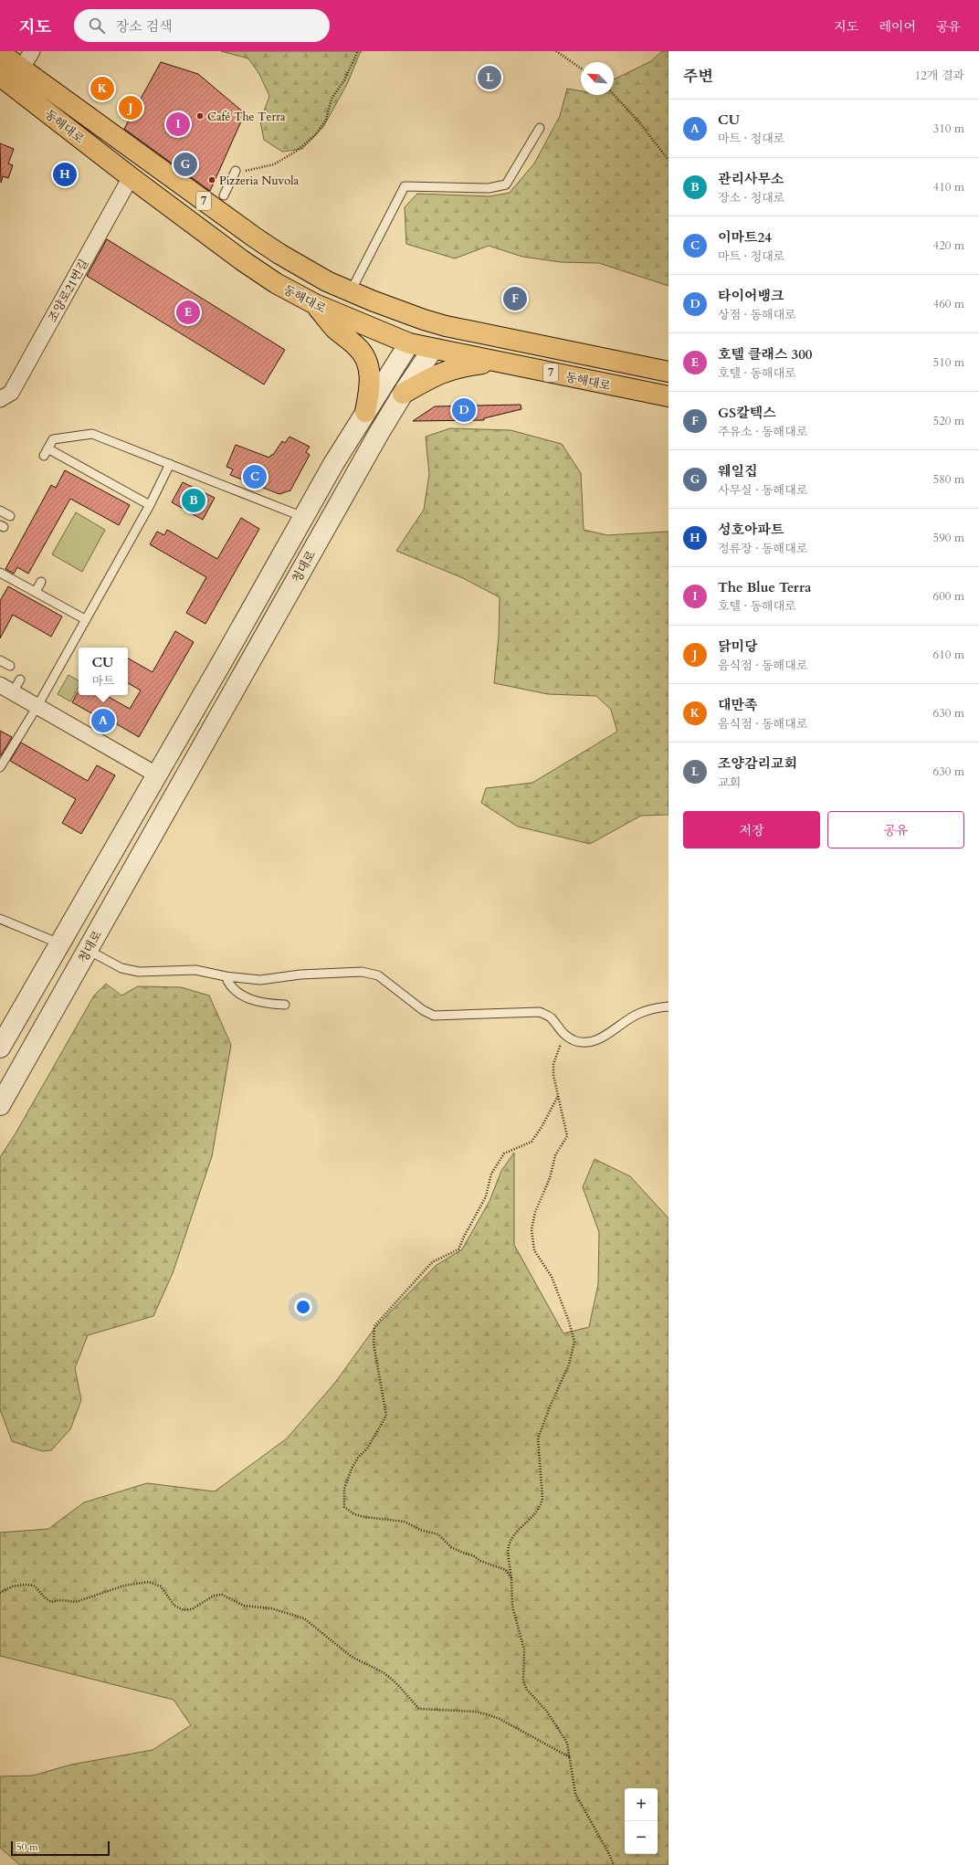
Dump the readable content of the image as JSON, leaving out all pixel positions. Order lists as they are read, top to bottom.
{
  "streets": {
    "main road": ["동해대로", "7"],
    "street": ["조양로21번길", "청대로"]
  },
  "crossings": [
    ["동해대로", "조양로21번길"],
    ["동해대로", "청대로"]
  ],
  "places": ["Café The Terra", "Pizzeria Nuvola"],
  "scale_bar": "50 m",
  "north": "top left",
  "page": {
    "header": "지도",
    "search": "장소 검색",
    "nav": ["지도", "레이어", "공유"],
    "heading": ["주변", "12개 결과"],
    "pins": [
      "L",
      "K",
      "J",
      "I",
      "G",
      "H",
      "F",
      "E",
      "D",
      "C",
      "B",
      "A"
    ],
    "list": [
      {
        "mark": "A",
        "name": "CU",
        "note": "마트 · 청대로",
        "value": "310 m"
      },
      {
        "mark": "B",
        "name": "관리사무소",
        "note": "장소 · 청대로",
        "value": "410 m"
      },
      {
        "mark": "C",
        "name": "이마트24",
        "note": "마트 · 청대로",
        "value": "420 m"
      },
      {
        "mark": "D",
        "name": "타이어뱅크",
        "note": "상점 · 동해대로",
        "value": "460 m"
      },
      {
        "mark": "E",
        "name": "호텔 클래스 300",
        "note": "호텔 · 동해대로",
        "value": "510 m"
      },
      {
        "mark": "F",
        "name": "GS칼텍스",
        "note": "주유소 · 동해대로",
        "value": "520 m"
      },
      {
        "mark": "G",
        "name": "웨일집",
        "note": "사무실 · 동해대로",
        "value": "580 m"
      },
      {
        "mark": "H",
        "name": "성호아파트",
        "note": "정류장 · 동해대로",
        "value": "590 m"
      },
      {
        "mark": "I",
        "name": "The Blue Terra",
        "note": "호텔 · 동해대로",
        "value": "600 m"
      },
      {
        "mark": "J",
        "name": "닭미당",
        "note": "음식점 · 동해대로",
        "value": "610 m"
      },
      {
        "mark": "K",
        "name": "대만족",
        "note": "음식점 · 동해대로",
        "value": "630 m"
      },
      {
        "mark": "L",
        "name": "조양감리교회",
        "note": "교회",
        "value": "630 m"
      }
    ],
    "popup": ["CU", "마트"],
    "buttons": ["저장", "공유"],
    "map_buttons": ["+", "−"],
    "scale": "50 m"
  }
}
